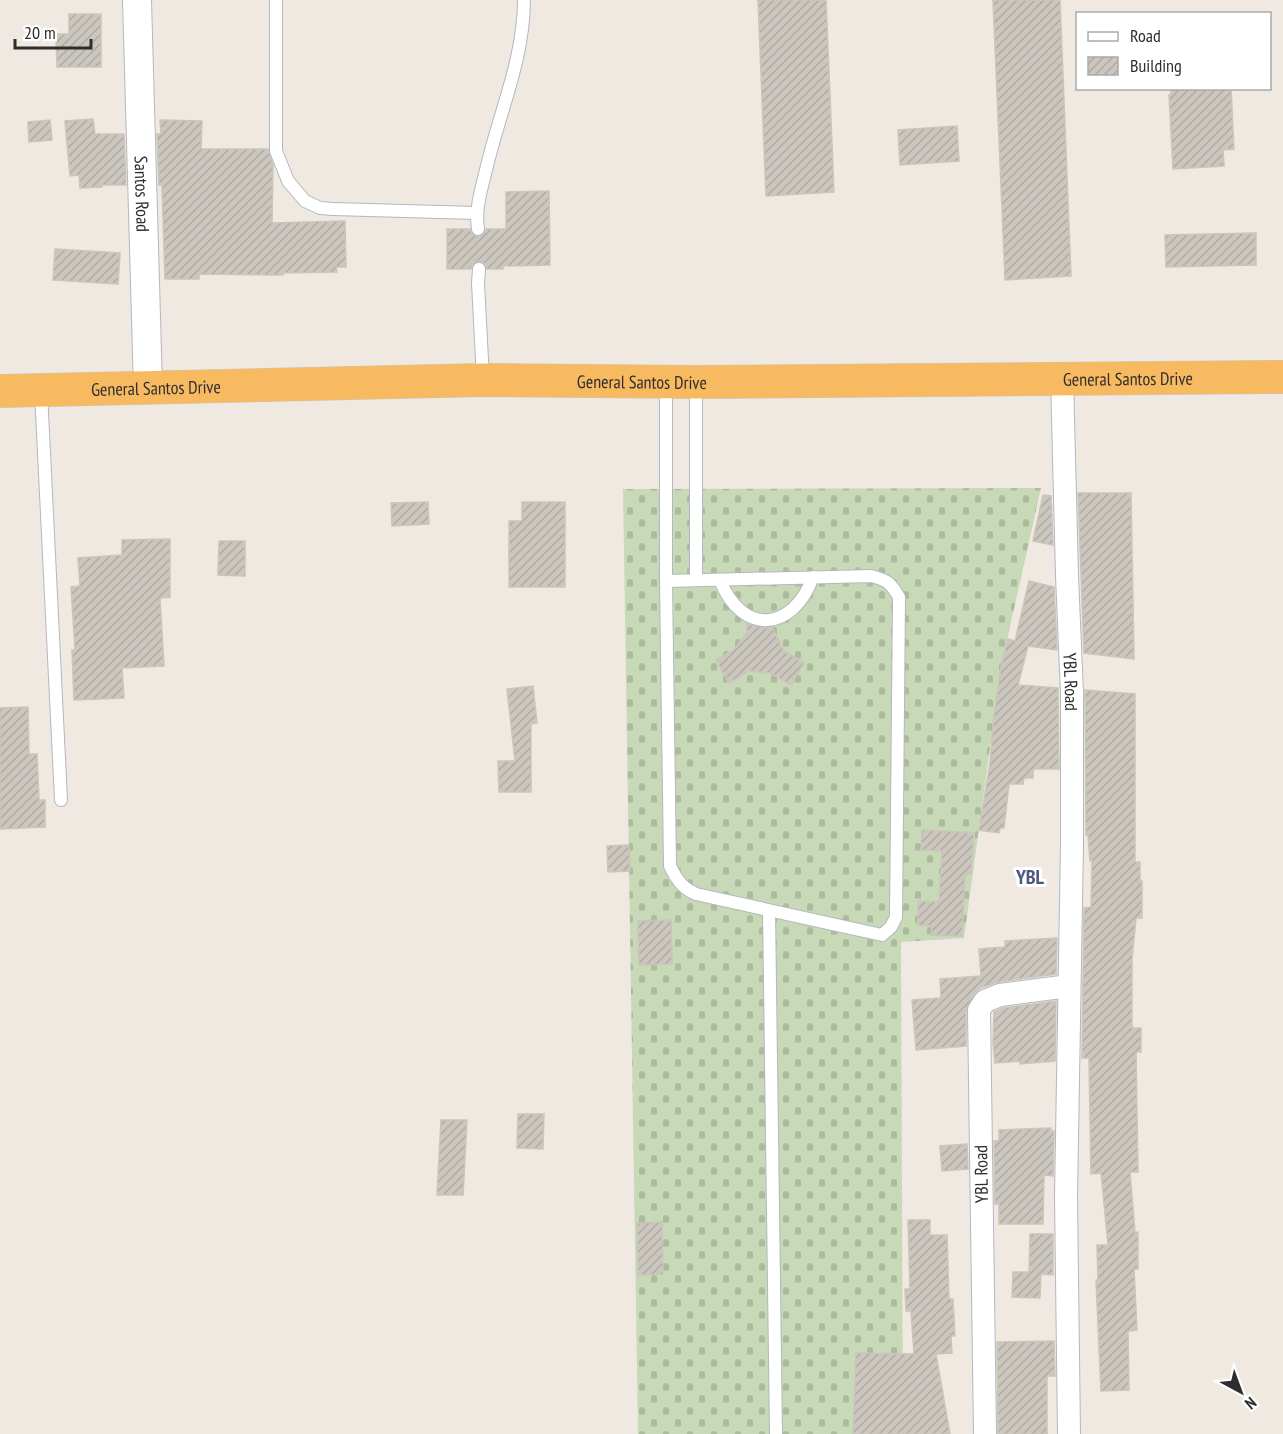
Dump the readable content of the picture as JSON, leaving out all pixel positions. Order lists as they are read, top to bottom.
{
  "streets": {
    "highway": ["General Santos Drive"],
    "street": ["Santos Road", "YBL Road"]
  },
  "crossings": [
    ["Santos Road", "General Santos Drive"],
    ["General Santos Drive", "YBL Road"]
  ],
  "districts": ["YBL"],
  "legend": ["Road", "Building"],
  "scale_bar": "20 m",
  "north": "bottom right"
}
